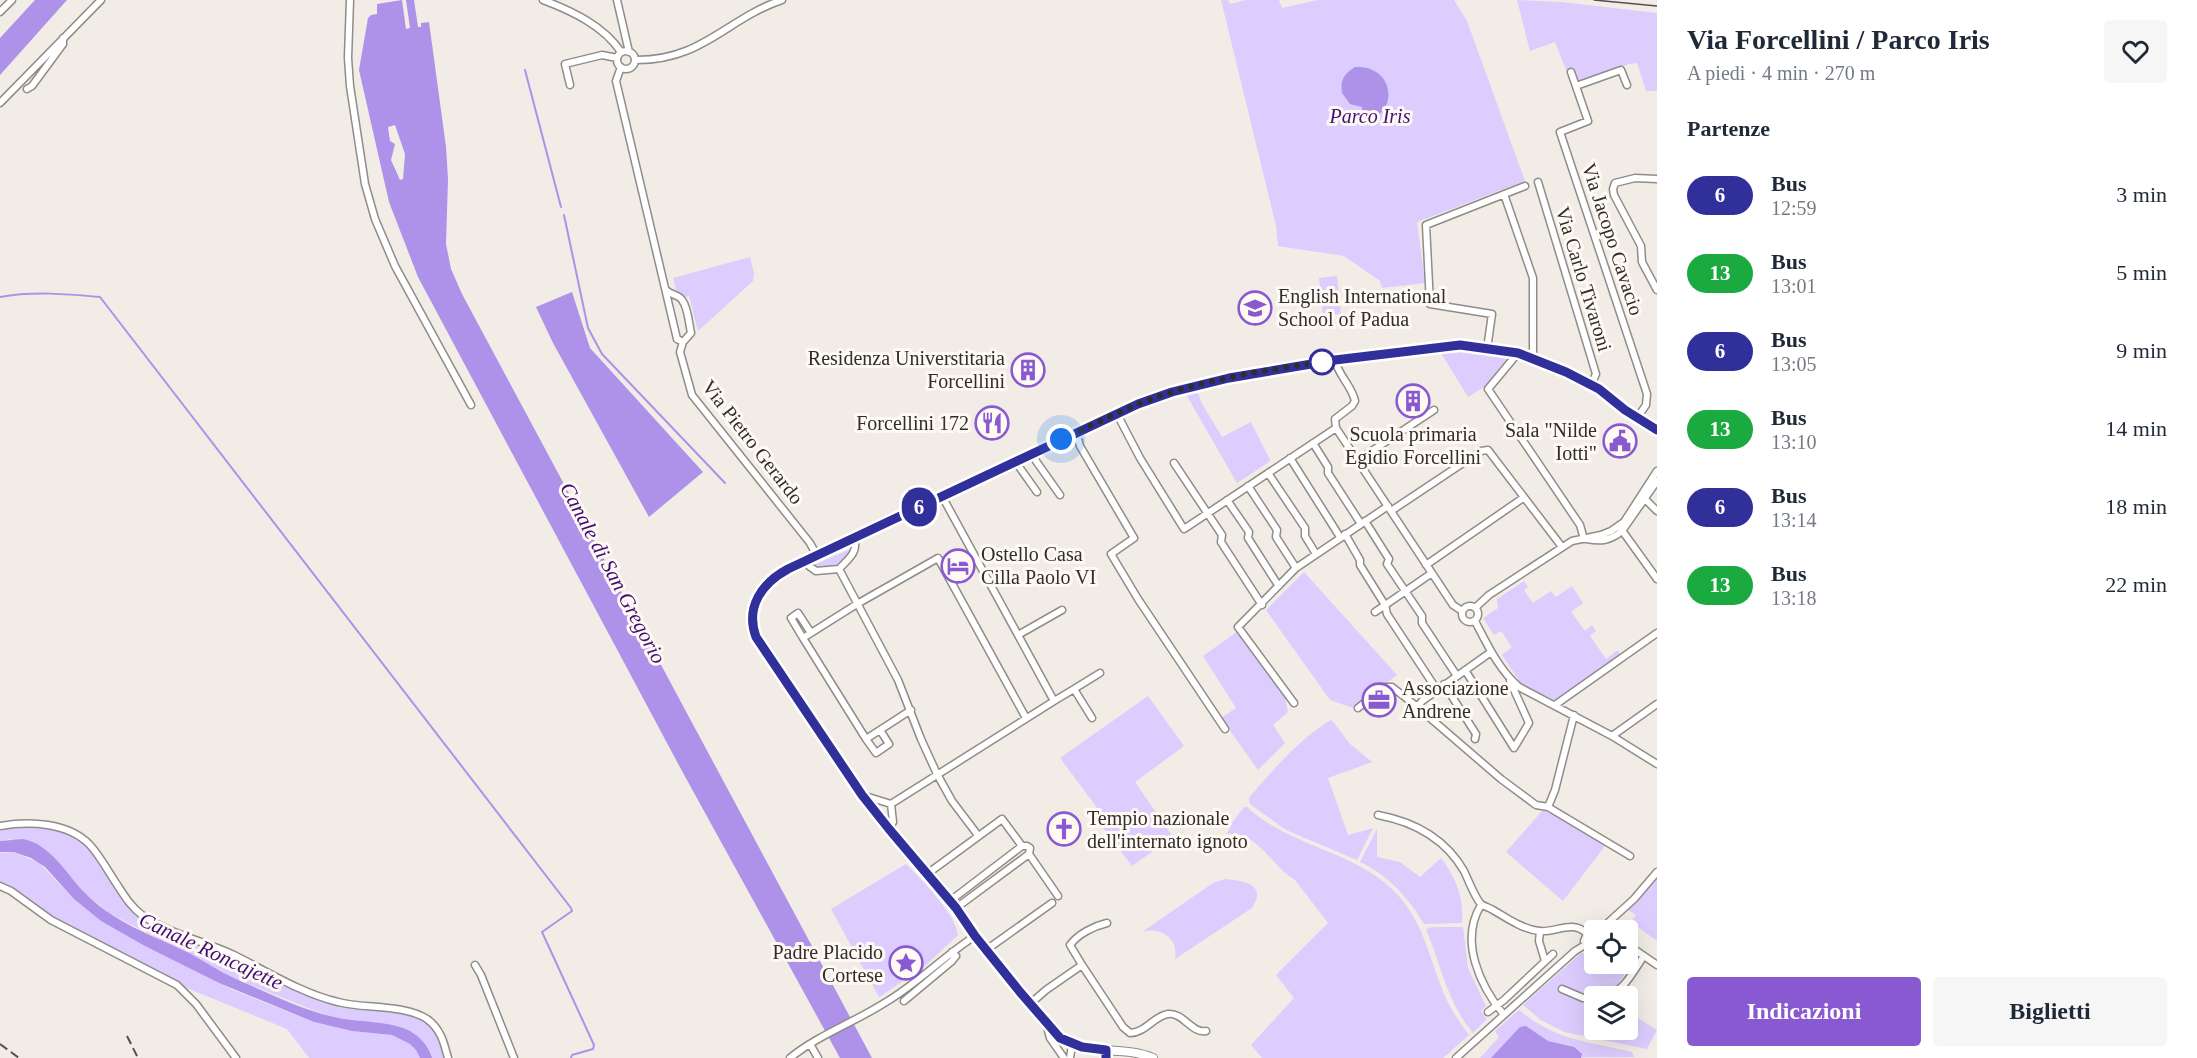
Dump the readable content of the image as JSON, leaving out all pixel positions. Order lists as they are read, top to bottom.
{
  "streets": {
    "street": ["Via Jacopo Cavacio", "Via Carlo Tivaroni", "Via Pietro Gerardo"]
  },
  "water": ["Canale di San Gregorio", "Canale Roncajette"],
  "parks": ["Parco Iris"],
  "places": {
    "school or university": ["English International School of Padua"],
    "building": ["Residenza Universtitaria Forcellini", "Scuola primaria Egidio Forcellini"],
    "restaurant": ["Forcellini 172"],
    "public building": ["Sala \"Nilde Iotti\""],
    "hotel": ["Ostello Casa Cilla Paolo VI"],
    "office": ["Associazione Andrene"],
    "church": ["Tempio nazionale dell'internato ignoto"],
    "place": ["Padre Placido Cortese"]
  },
  "lines": ["bus line 6"],
  "page": {
    "on_map": "6",
    "heading": [
      ["Via Forcellini / Parco Iris", "A piedi · 4 min · 270 m"],
      "Partenze"
    ],
    "list": [
      {
        "mark": "6",
        "name": "Bus",
        "note": "12:59",
        "value": "3 min"
      },
      {
        "mark": "13",
        "name": "Bus",
        "note": "13:01",
        "value": "5 min"
      },
      {
        "mark": "6",
        "name": "Bus",
        "note": "13:05",
        "value": "9 min"
      },
      {
        "mark": "13",
        "name": "Bus",
        "note": "13:10",
        "value": "14 min"
      },
      {
        "mark": "6",
        "name": "Bus",
        "note": "13:14",
        "value": "18 min"
      },
      {
        "mark": "13",
        "name": "Bus",
        "note": "13:18",
        "value": "22 min"
      }
    ],
    "buttons": ["Indicazioni", "Biglietti"]
  }
}
